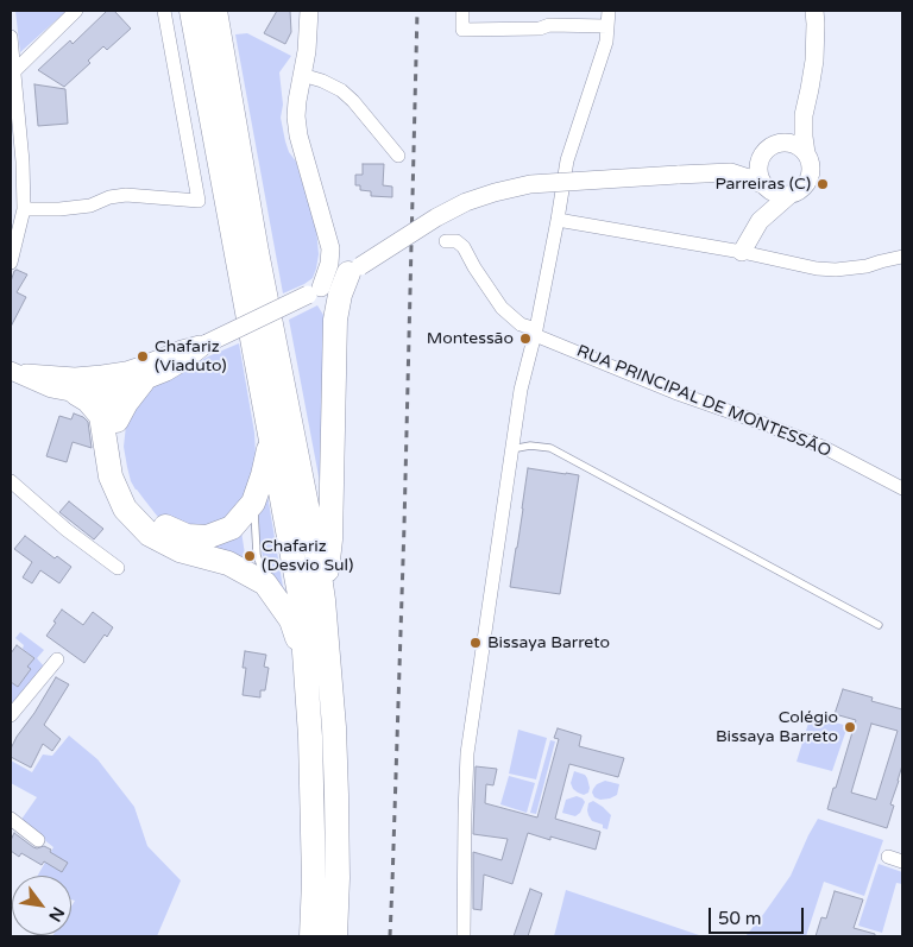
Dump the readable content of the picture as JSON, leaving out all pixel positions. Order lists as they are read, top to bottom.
{
  "streets": {
    "street": ["RUA PRINCIPAL DE MONTESSÃO"]
  },
  "places": [
    "Parreiras (C)",
    "Montessão",
    "Chafariz (Viaduto)",
    "Chafariz (Desvio Sul)",
    "Bissaya Barreto",
    "Colégio Bissaya Barreto"
  ],
  "scale_bar": "50 m",
  "north": "bottom right"
}
